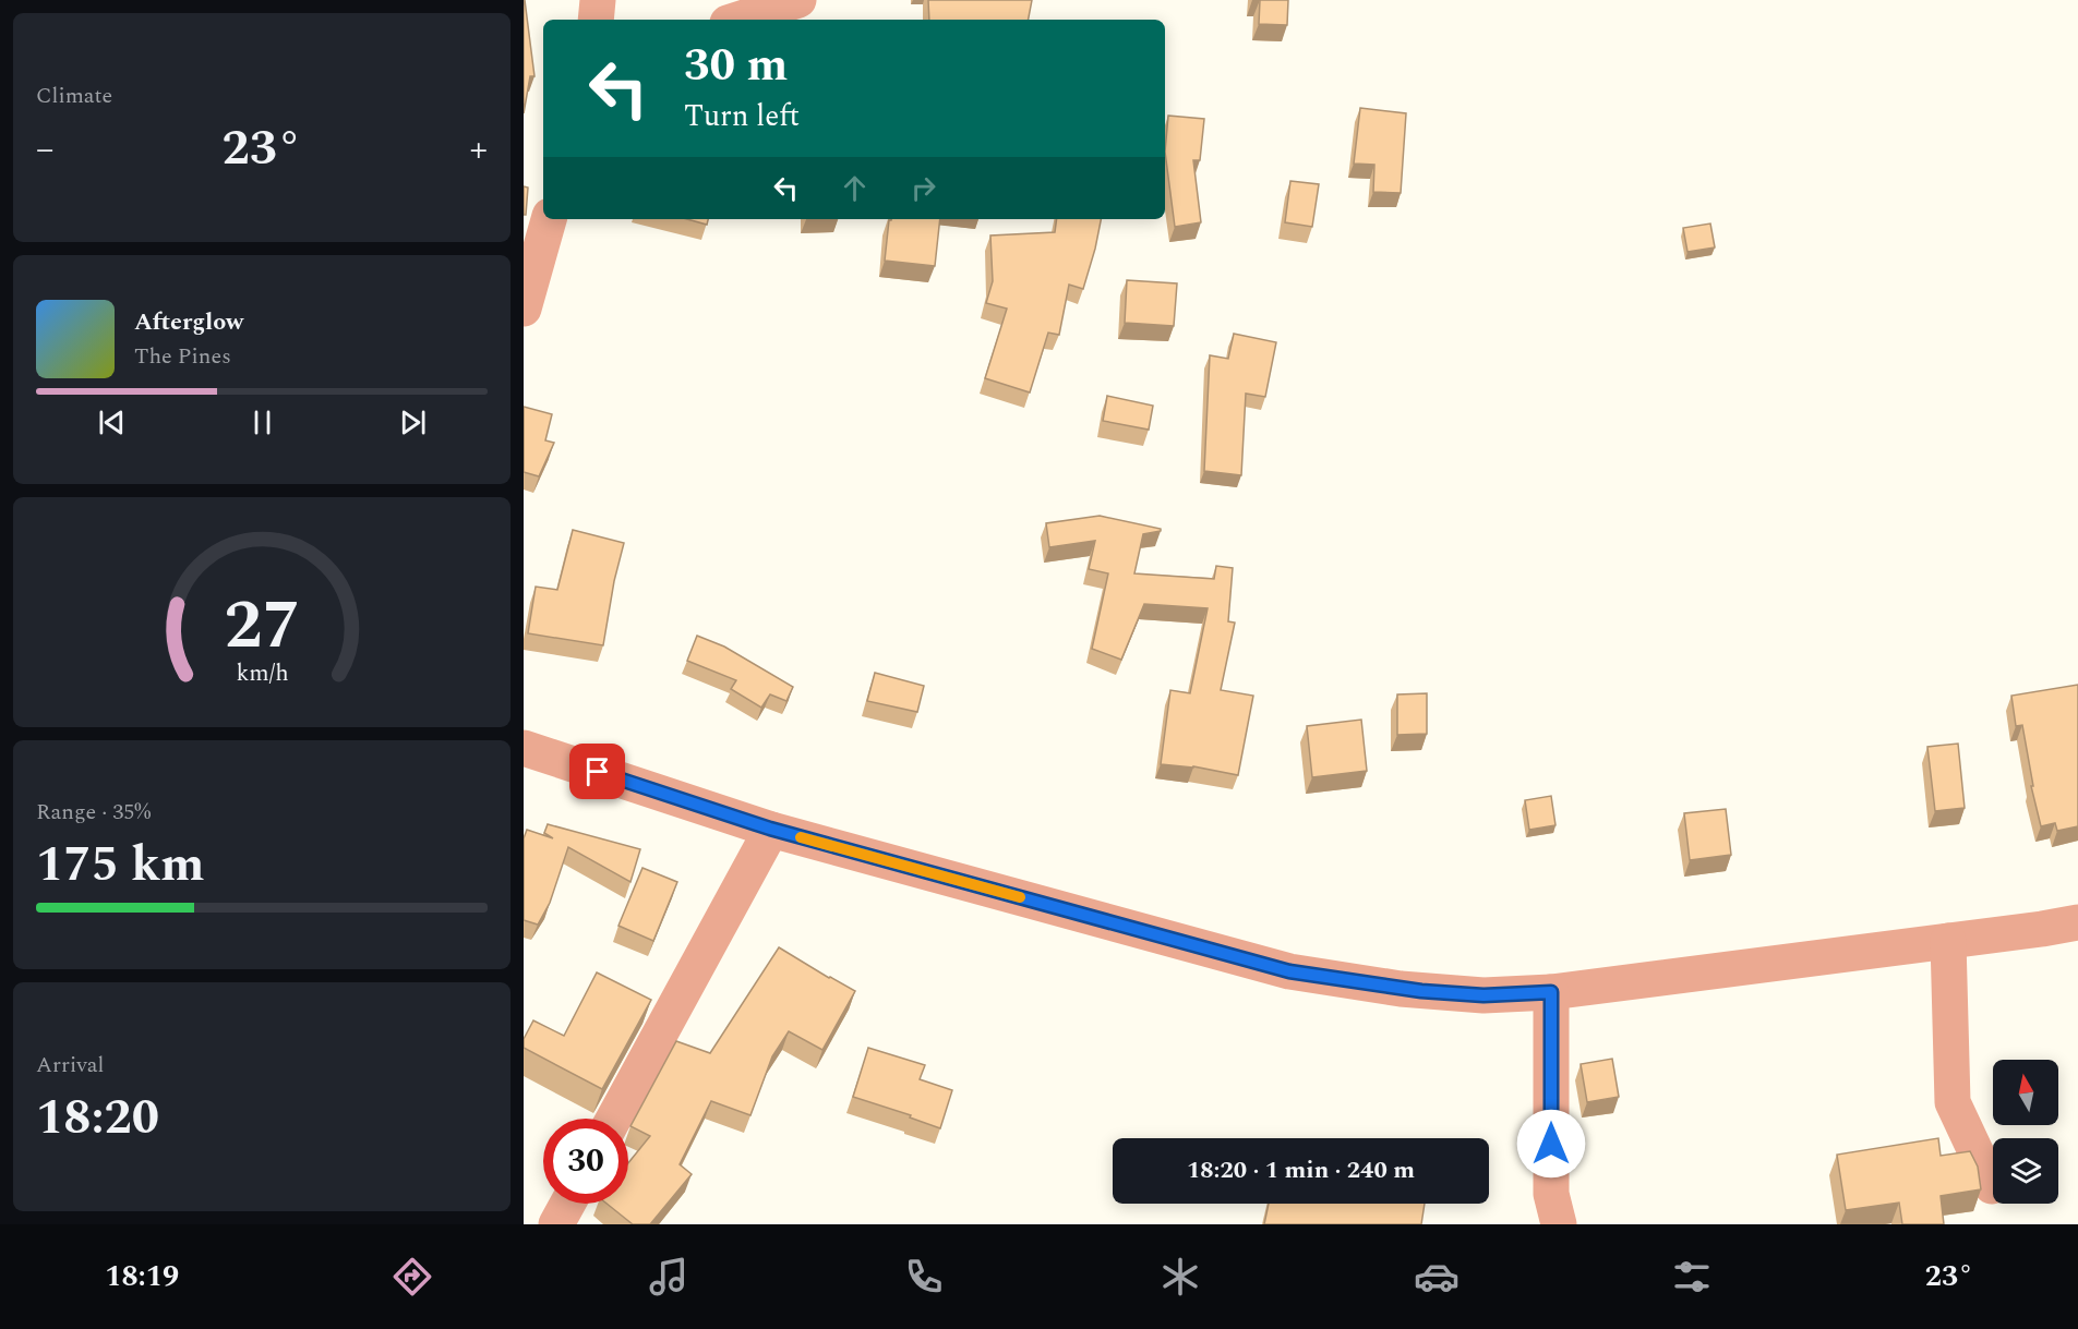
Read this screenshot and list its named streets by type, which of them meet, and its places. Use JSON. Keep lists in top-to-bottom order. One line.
{"north":"top","page":{"tile":["Climate",["Range · 35%","175 km"],["Arrival","18:20"]],"turn":["30 m","Turn left"],"heat":["−","23°","+"],"song":["Afterglow","The Pines"],"limit":"30","trip":"18:20 · 1 min · 240 m","tabs":["18:19","23°"],"gauge":["27","km/h"]}}
